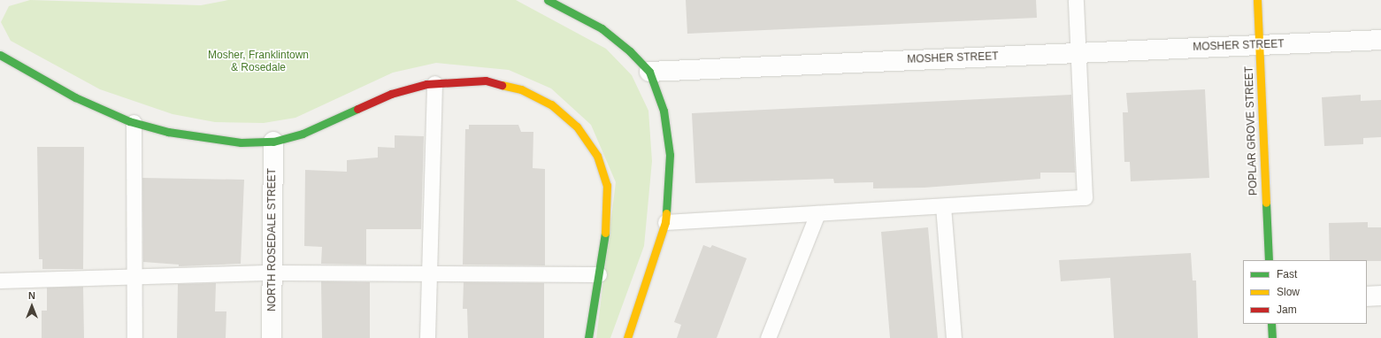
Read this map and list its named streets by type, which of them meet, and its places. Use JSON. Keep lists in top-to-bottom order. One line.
{"streets":{"street":["MOSHER STREET","POPLAR GROVE STREET","NORTH ROSEDALE STREET"]},"crossings":[["MOSHER STREET","POPLAR GROVE STREET"]],"parks":["Mosher, Franklintown & Rosedale"],"legend":["Fast","Slow","Jam"],"north":"top"}
